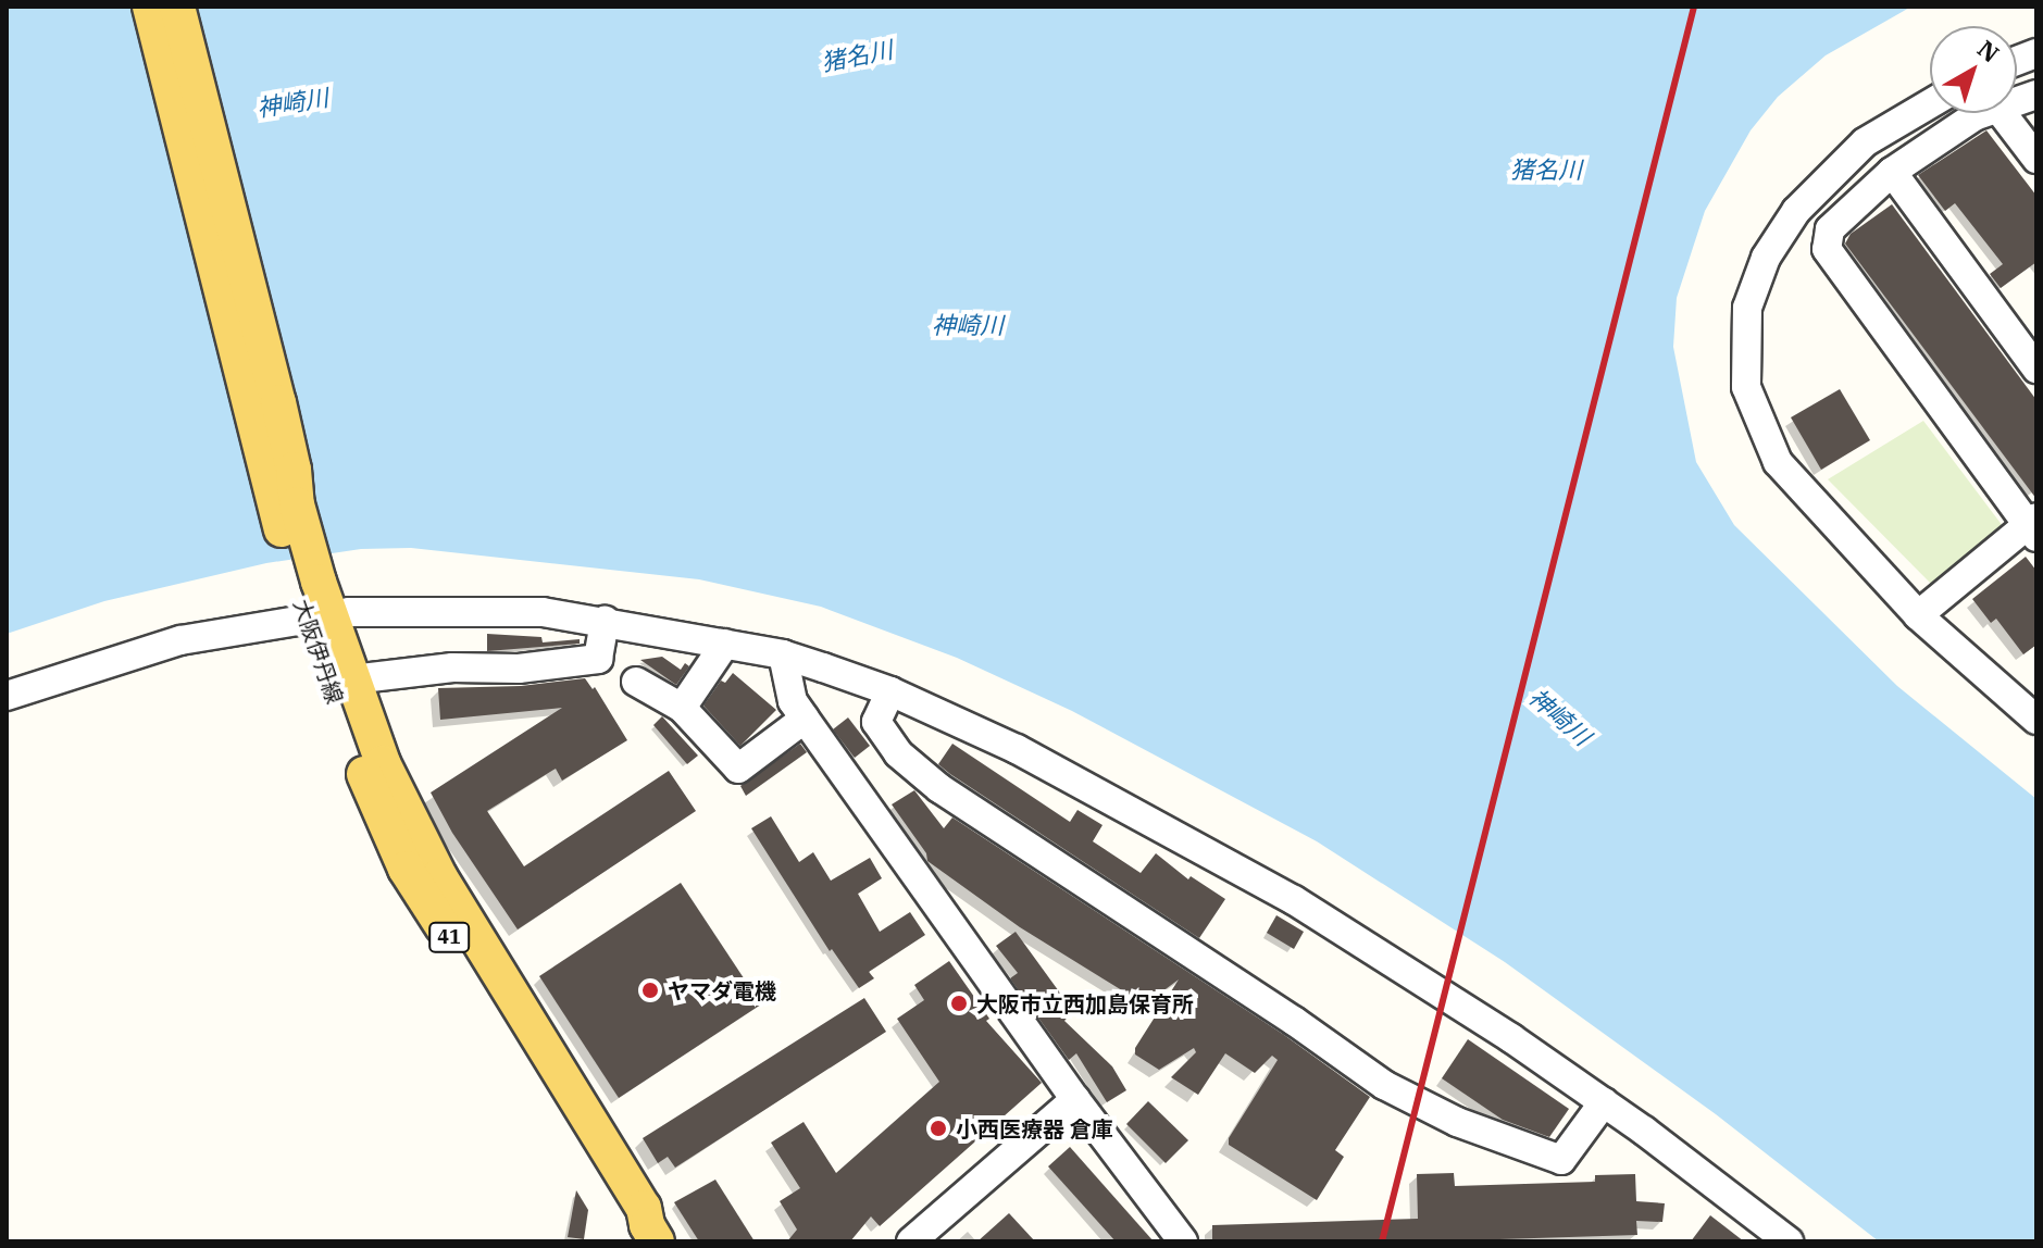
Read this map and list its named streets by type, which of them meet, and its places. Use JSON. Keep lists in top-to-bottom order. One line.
{"streets":{"main road":["大阪伊丹線","41"]},"water":["猪名川","神崎川"],"places":["ヤマダ電機","大阪市立西加島保育所","小西医療器 倉庫"],"north":"top right"}
